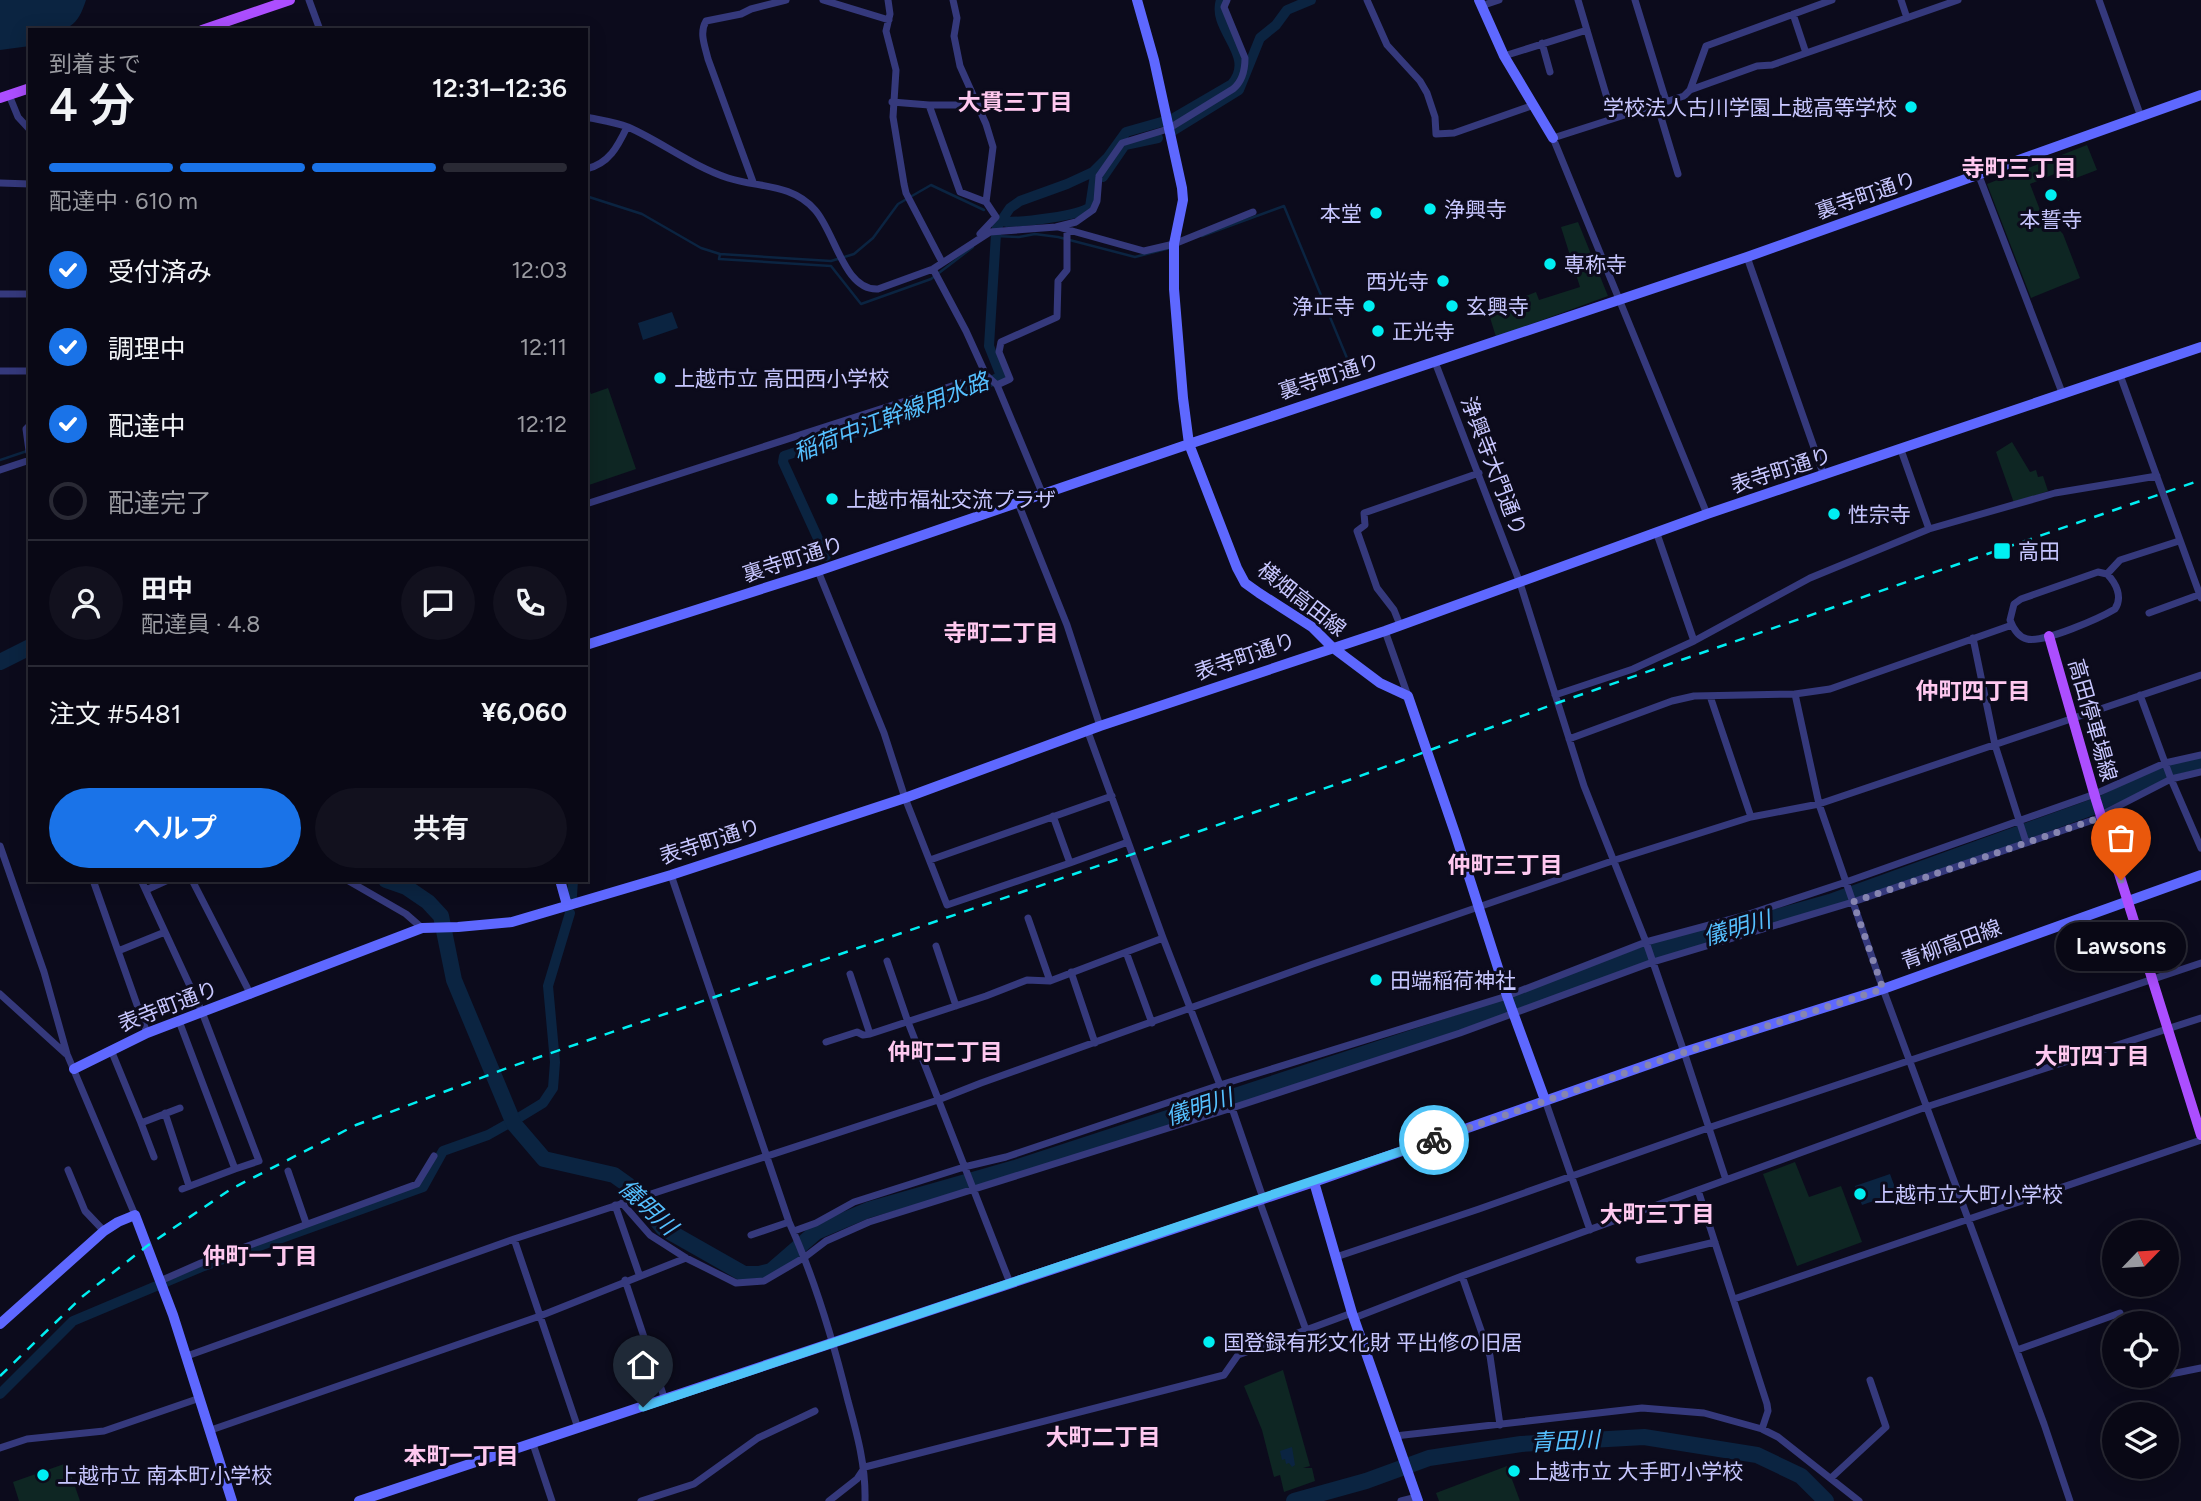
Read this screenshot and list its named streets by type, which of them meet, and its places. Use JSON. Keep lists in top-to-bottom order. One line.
{"streets":{"main road":["高田停車場線"],"street":["裏寺町通り","浄興寺大門通り","表寺町通り","横畑高田線","青柳高田線"]},"crossings":[["裏寺町通り","浄興寺大門通り"],["裏寺町通り","横畑高田線"],["浄興寺大門通り","表寺町通り"],["浄興寺大門通り","青柳高田線"],["表寺町通り","横畑高田線"],["高田停車場線","青柳高田線"]],"districts":["大貫三丁目","寺町三丁目","寺町二丁目","仲町四丁目","仲町三丁目","仲町二丁目","大町四丁目","大町三丁目","仲町一丁目","大町二丁目","本町一丁目"],"water":["稲荷中江幹線用水路","儀明川","青田川"],"places":{"other":["学校法人古川学園上越高等学校","本誓寺","浄興寺","本堂","専称寺","西光寺","浄正寺","玄興寺","正光寺","上越市立 高田西小学校","上越市福祉交流プラザ","性宗寺","Lawsons","田端稲荷神社","上越市立大町小学校","国登録有形文化財 平出修の旧居","上越市立 大手町小学校","上越市立 南本町小学校"],"transit":["高田"]},"north":"top right","page":{"heading":["4 分","到着まで","12:31–12:36"],"panel":["田中","配達員 · 4.8","注文 #5481","¥6,060"],"bar":"配達中 · 610 m","list":[["受付済み","12:03"],["調理中","12:11"],["配達中","12:12"],"配達完了"],"buttons":["ヘルプ","共有"],"bubble":"Lawsons"}}
